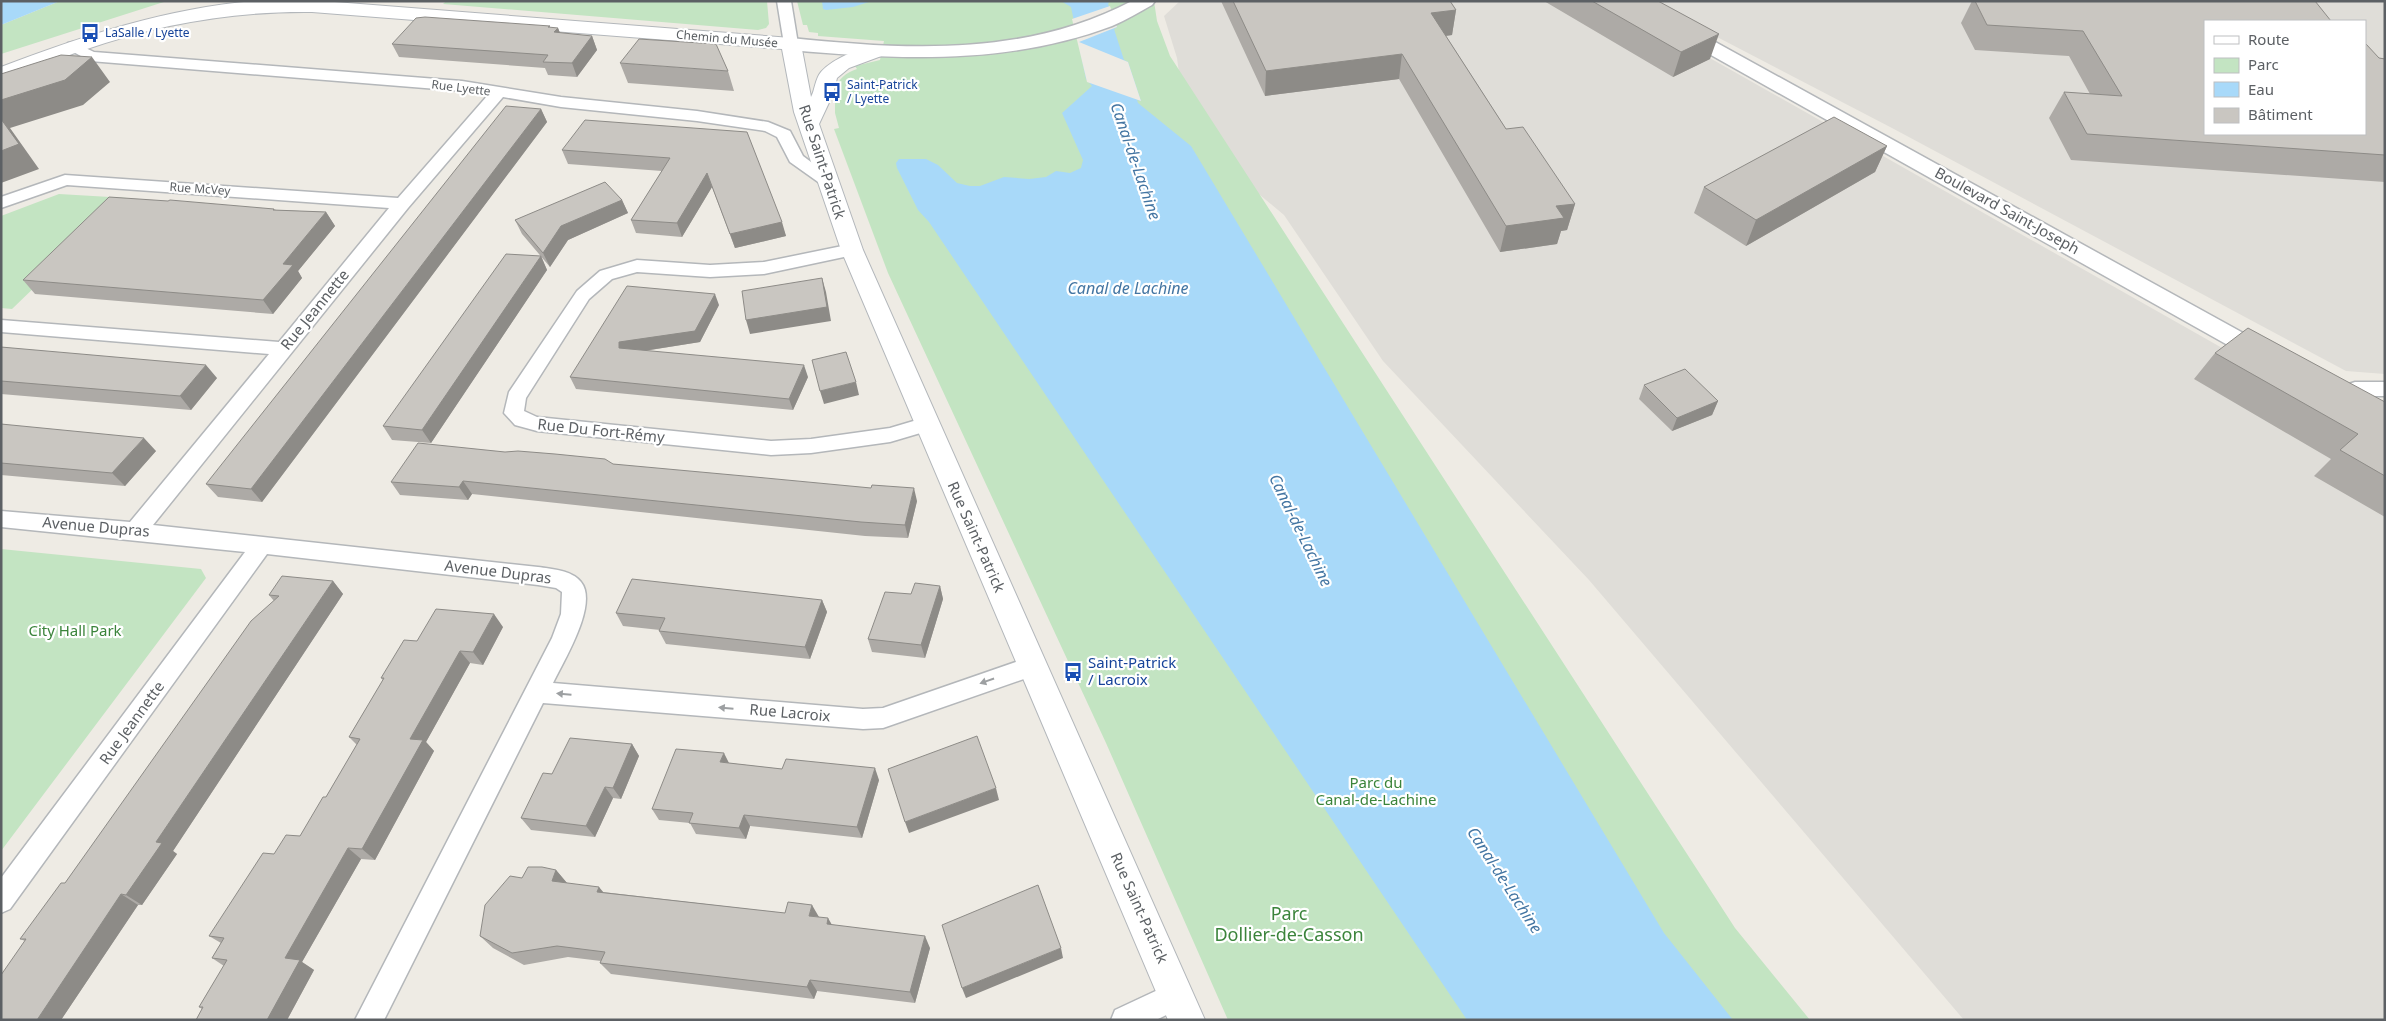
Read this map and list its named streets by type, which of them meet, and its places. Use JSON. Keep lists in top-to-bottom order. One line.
{"streets":{"main road":["Chemin du Musée","Rue Saint-Patrick"],"street":["Rue Lyette","Rue McVey","Boulevard Saint-Joseph","Rue Jeannette","Rue Du Fort-Rémy","Avenue Dupras","Rue Lacroix"]},"crossings":[["Chemin du Musée","Rue Lyette"],["Chemin du Musée","Rue Saint-Patrick"],["Rue Lyette","Rue Saint-Patrick"],["Rue Lyette","Rue Jeannette"],["Rue Saint-Patrick","Rue Du Fort-Rémy"],["Rue Saint-Patrick","Rue Lacroix"],["Rue McVey","Rue Jeannette"],["Rue Jeannette","Avenue Dupras"],["Avenue Dupras","Rue Lacroix"]],"one_way":["Rue Lacroix"],"water":["Canal-de-Lachine","Canal de Lachine"],"parks":["City Hall Park","Parc du Canal-de-Lachine","Parc Dollier-de-Casson"],"places":{"bus stop":["LaSalle / Lyette","Saint-Patrick / Lyette","Saint-Patrick / Lacroix"]},"legend":["Route","Parc","Eau","Bâtiment"]}
